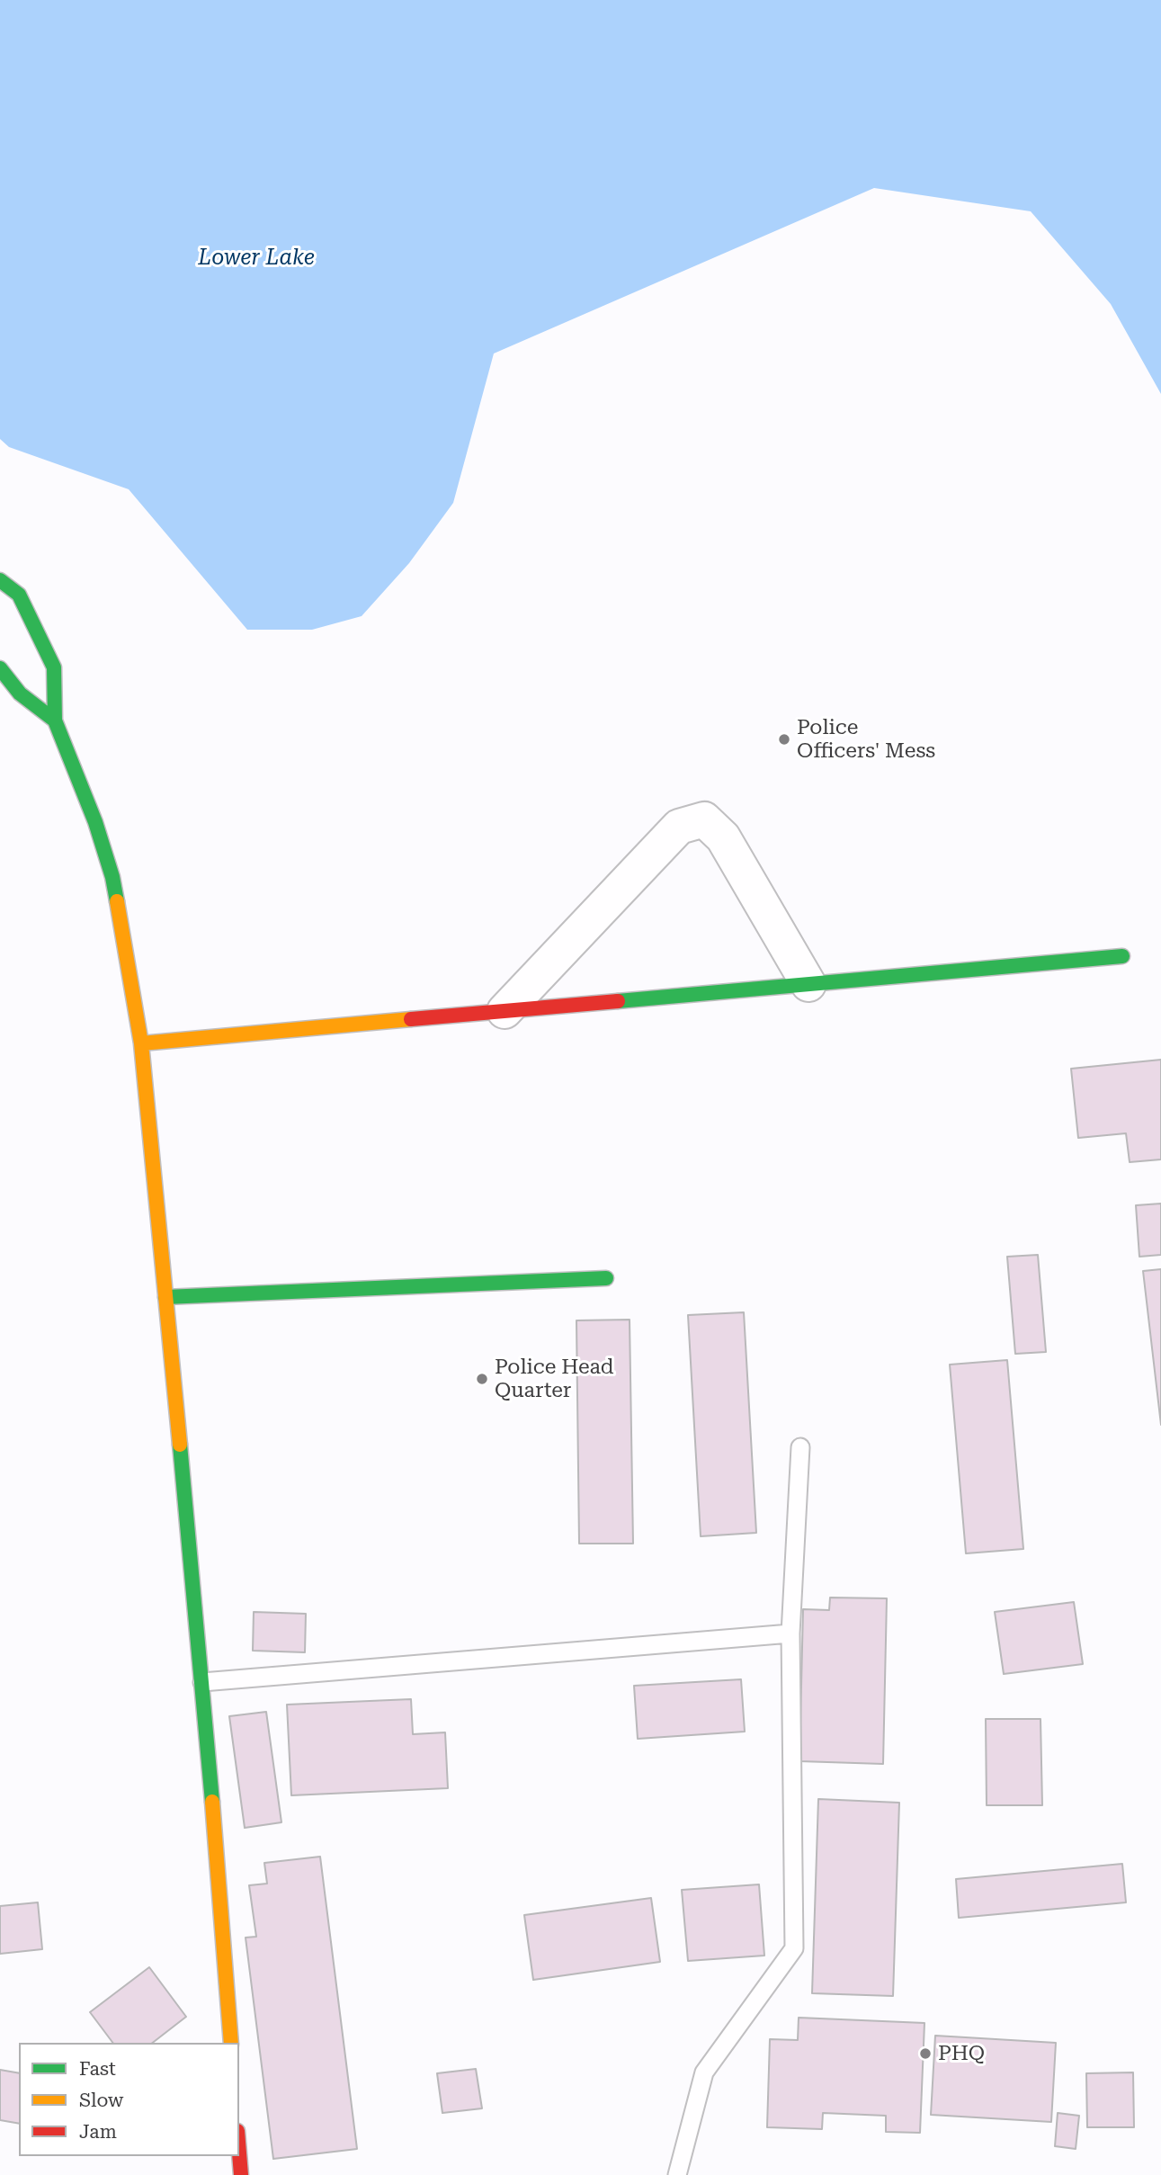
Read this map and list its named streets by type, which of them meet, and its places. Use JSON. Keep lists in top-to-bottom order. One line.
{"water":["Lower Lake"],"places":["Police Officers' Mess","Police Head Quarter","PHQ"],"legend":["Fast","Slow","Jam"]}
